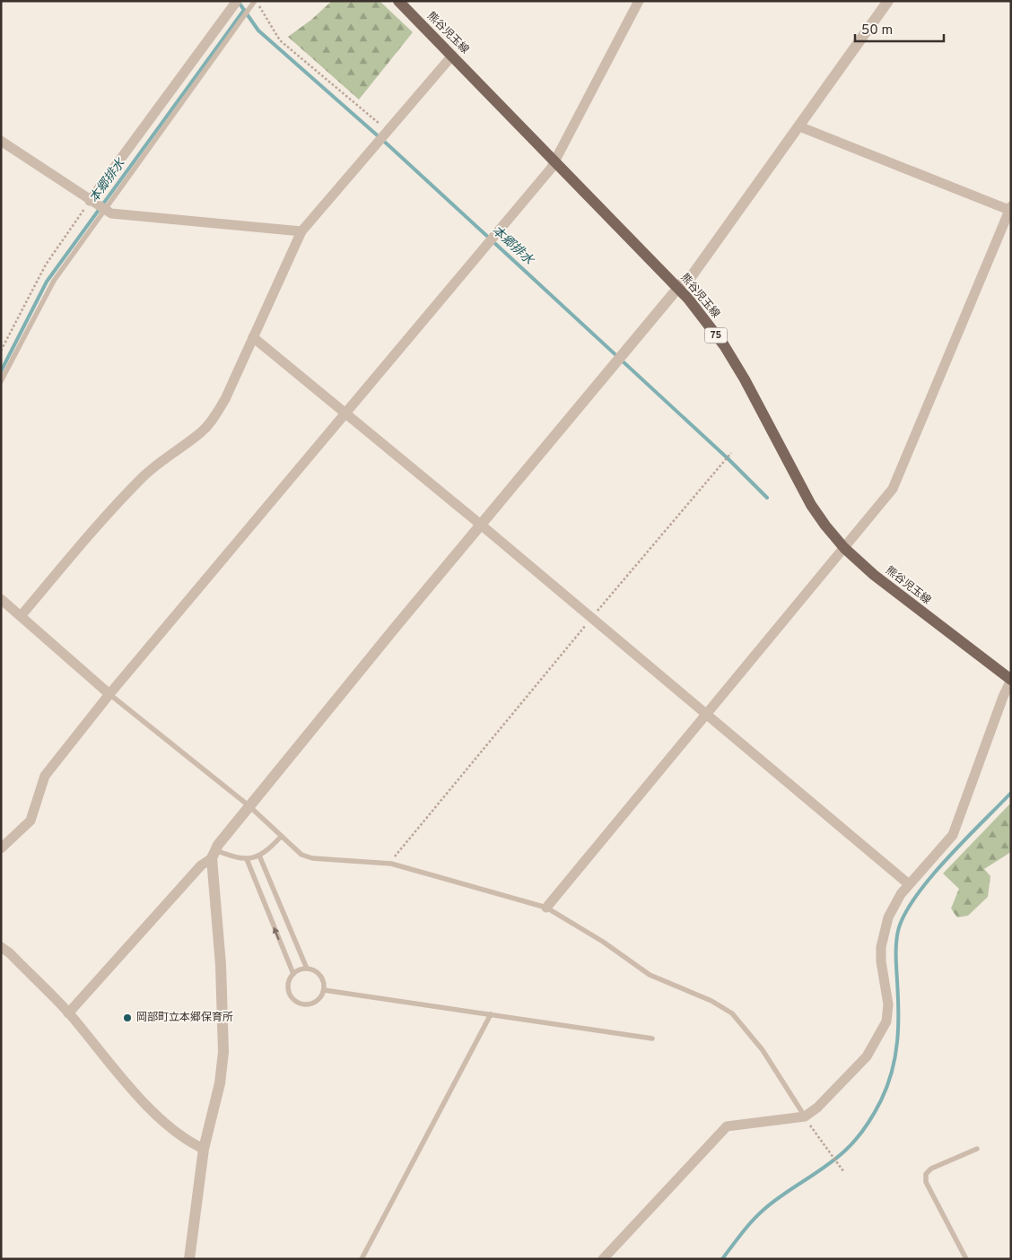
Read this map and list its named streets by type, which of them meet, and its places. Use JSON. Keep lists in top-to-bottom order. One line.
{"streets":{"main road":["熊谷児玉線","75"]},"water":["本郷排水"],"places":["岡部町立本郷保育所"],"scale_bar":"50 m"}
